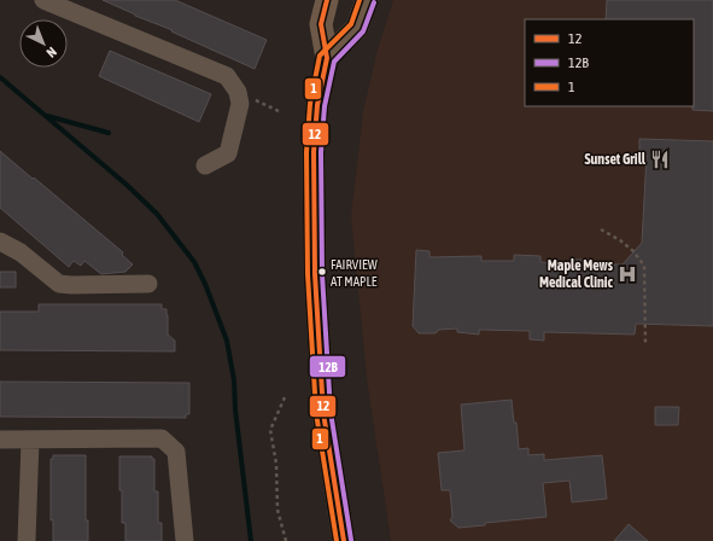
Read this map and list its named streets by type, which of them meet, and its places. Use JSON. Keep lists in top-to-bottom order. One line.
{"places":{"restaurant":["Sunset Grill"],"other":["FAIRVIEW AT MAPLE"],"hospital":["Maple Mews Medical Clinic"]},"lines":["transit line 12","transit line 1","transit line 12B"],"legend":["12","12B","1"],"north":"bottom right"}
